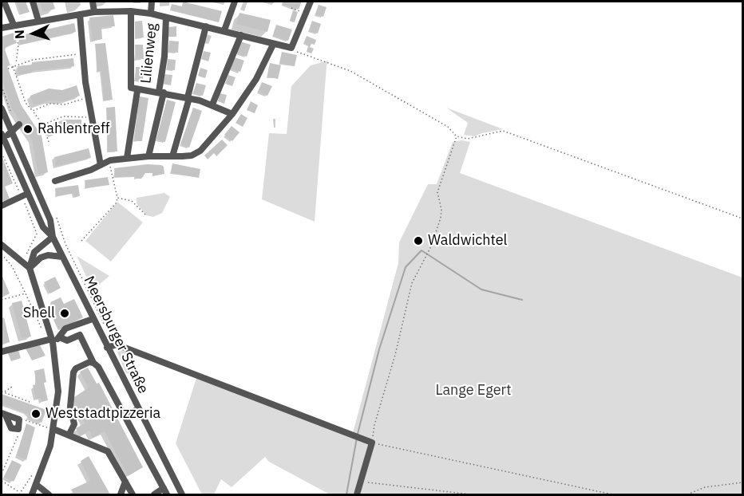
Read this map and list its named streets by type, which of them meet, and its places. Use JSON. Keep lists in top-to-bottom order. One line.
{"streets":{"street":["Lilienweg","Meersburger Straße"]},"parks":["Lange Egert"],"places":["Rahlentreff","Waldwichtel","Shell","Weststadtpizzeria"],"north":"left"}
